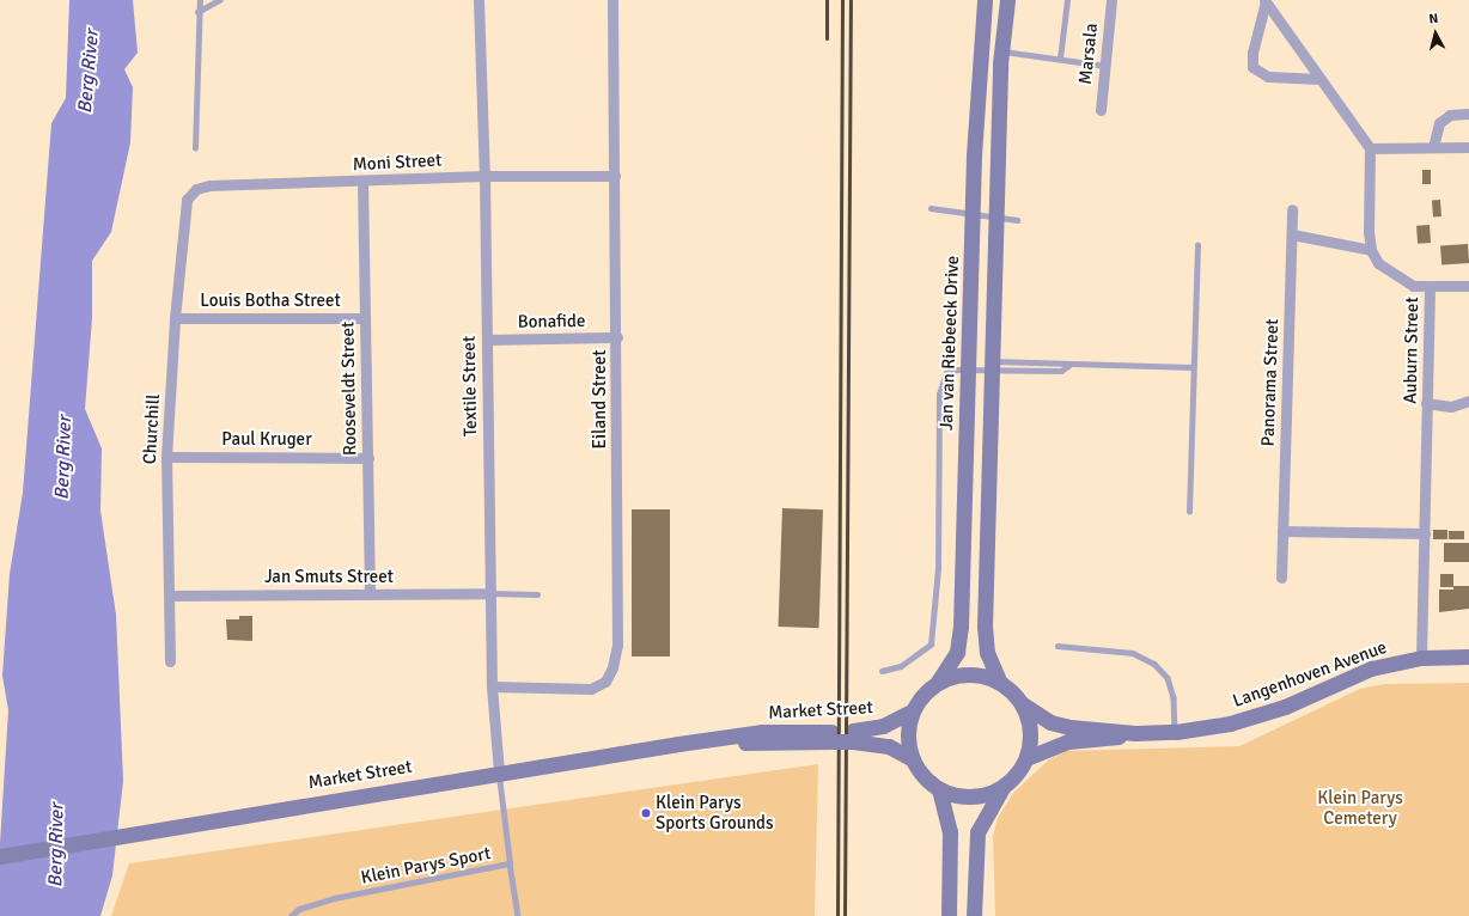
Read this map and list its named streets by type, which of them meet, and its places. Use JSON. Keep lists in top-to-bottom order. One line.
{"streets":{"main road":["Jan van Riebeeck Drive","Langenhoven Avenue","Market Street"],"street":["Marsala","Moni Street","Louis Botha Street","Bonafide","Auburn Street","Panorama Street","Textile Street","Rooseveldt Street","Eiland Street","Churchill","Paul Kruger","Jan Smuts Street"],"lane":["Klein Parys Sport"]},"crossings":[["Moni Street","Textile Street"],["Moni Street","Rooseveldt Street"],["Moni Street","Eiland Street"],["Moni Street","Churchill"],["Louis Botha Street","Rooseveldt Street"],["Louis Botha Street","Churchill"],["Bonafide","Textile Street"],["Bonafide","Eiland Street"],["Jan van Riebeeck Drive","Langenhoven Avenue"],["Jan van Riebeeck Drive","Market Street"],["Auburn Street","Langenhoven Avenue"],["Textile Street","Eiland Street"],["Textile Street","Jan Smuts Street"],["Textile Street","Market Street"],["Textile Street","Klein Parys Sport"],["Rooseveldt Street","Paul Kruger"],["Rooseveldt Street","Jan Smuts Street"],["Churchill","Paul Kruger"],["Churchill","Jan Smuts Street"],["Langenhoven Avenue","Market Street"],["Market Street","Klein Parys Sport"]],"water":["Berg River"],"parks":["Klein Parys Cemetery"],"places":["Klein Parys Sports Grounds"],"north":"top"}
